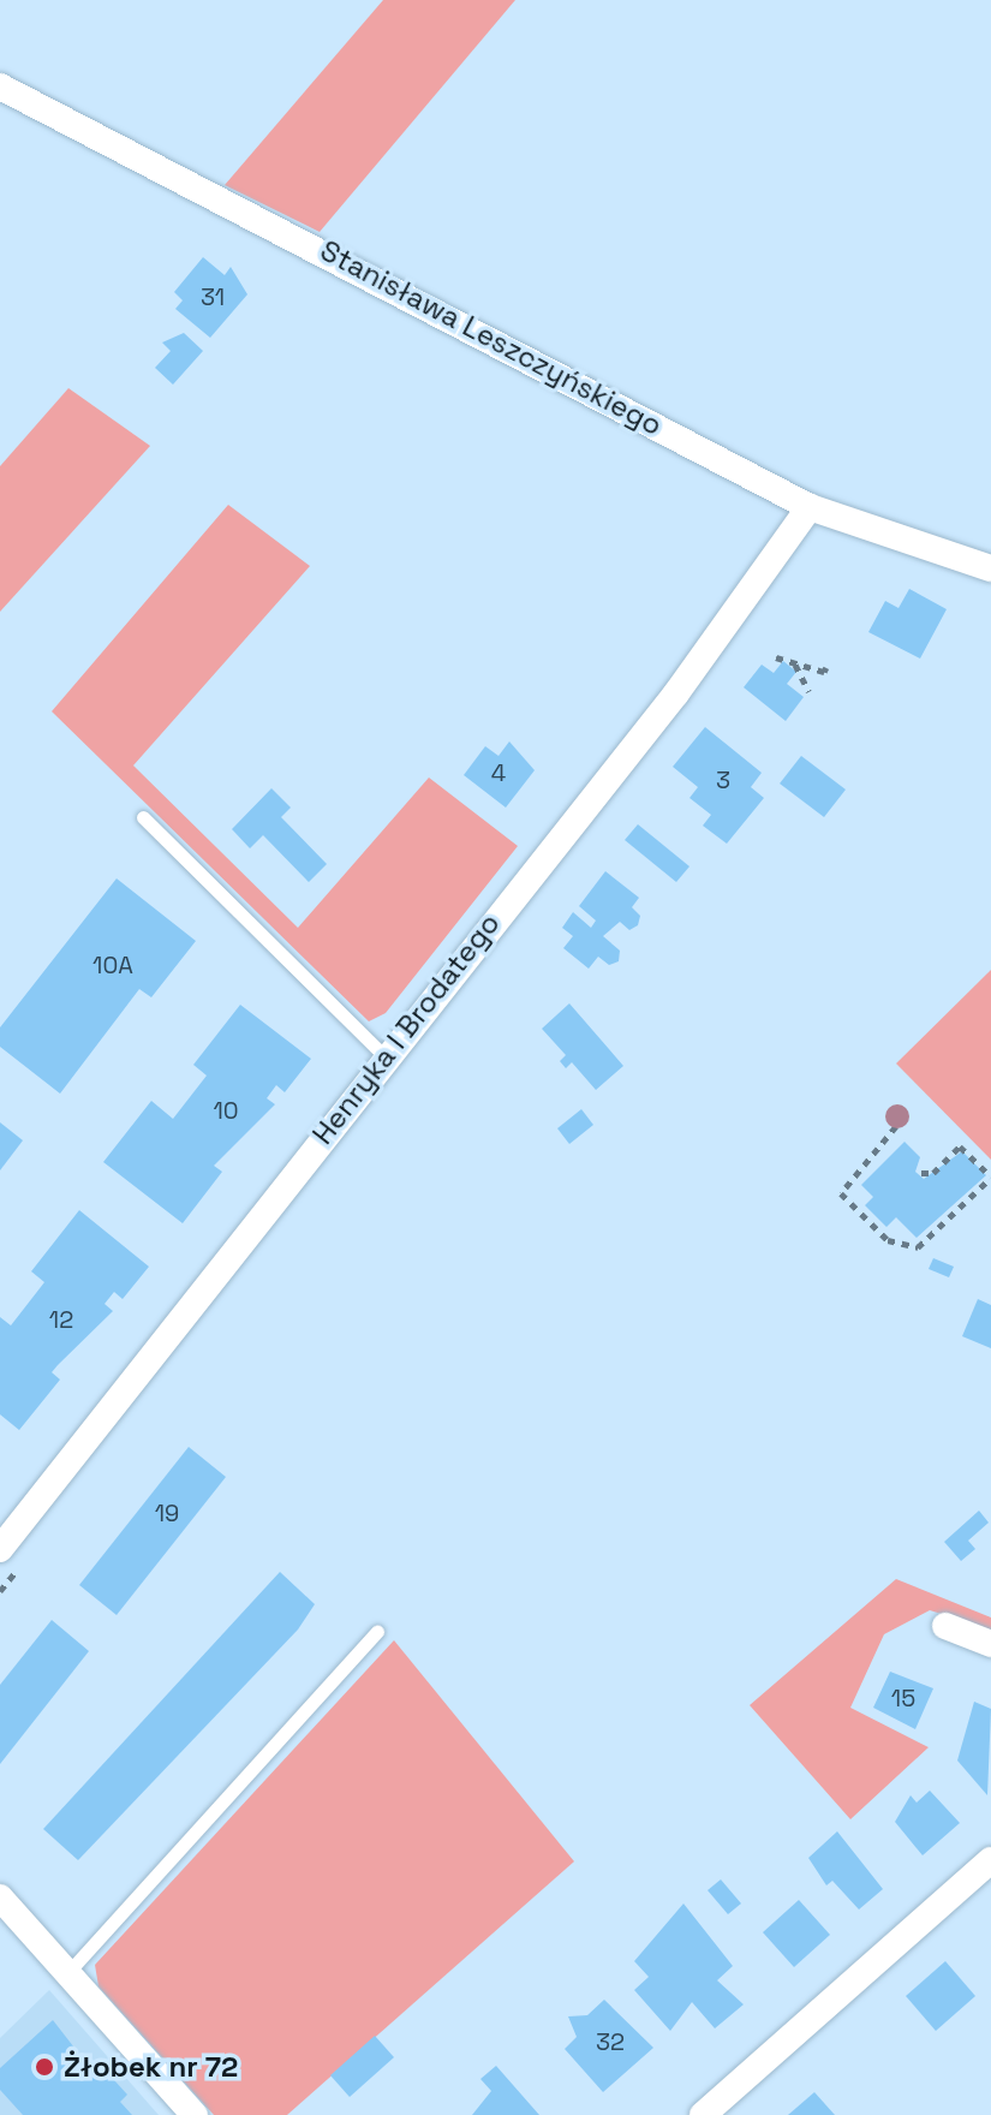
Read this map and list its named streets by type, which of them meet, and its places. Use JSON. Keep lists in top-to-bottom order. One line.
{"streets":{"street":["Stanisława Leszczyńskiego","Henryka I Brodatego"]},"crossings":[["Stanisława Leszczyńskiego","Henryka I Brodatego"]],"places":["Żłobek nr 72"],"house_numbers":["31","4","3","10A","10","12","19","15","32"]}
